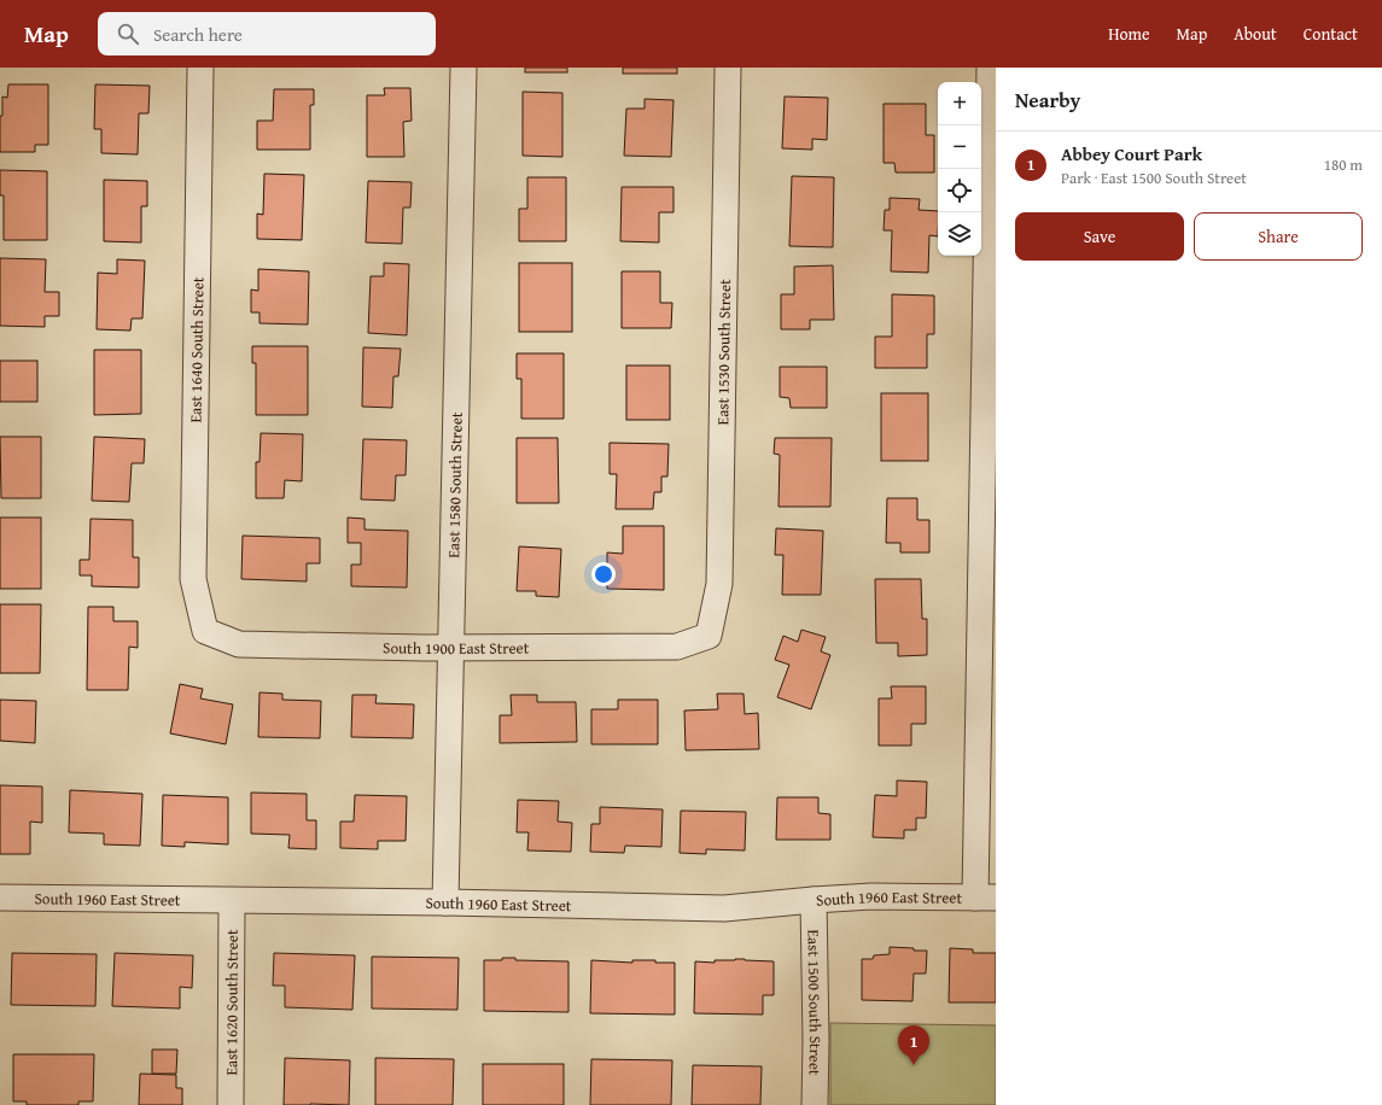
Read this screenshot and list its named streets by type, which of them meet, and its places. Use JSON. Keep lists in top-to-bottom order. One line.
{"streets":{"street":["East 1640 South Street","East 1530 South Street","East 1580 South Street","South 1900 East Street","South 1960 East Street","East 1620 South Street","East 1500 South Street"]},"crossings":[["East 1640 South Street","South 1900 East Street"],["East 1530 South Street","South 1900 East Street"],["East 1580 South Street","South 1900 East Street"],["East 1580 South Street","South 1960 East Street"],["South 1960 East Street","East 1620 South Street"],["South 1960 East Street","East 1500 South Street"]],"page":{"header":"Map","search":"Search here","nav":["Home","Map","About","Contact"],"heading":"Nearby","map_buttons":["+","−"],"list":[{"mark":"1","name":"Abbey Court Park","note":"Park · East 1500 South Street","value":"180 m"}],"buttons":["Save","Share"],"pins":"1"}}
